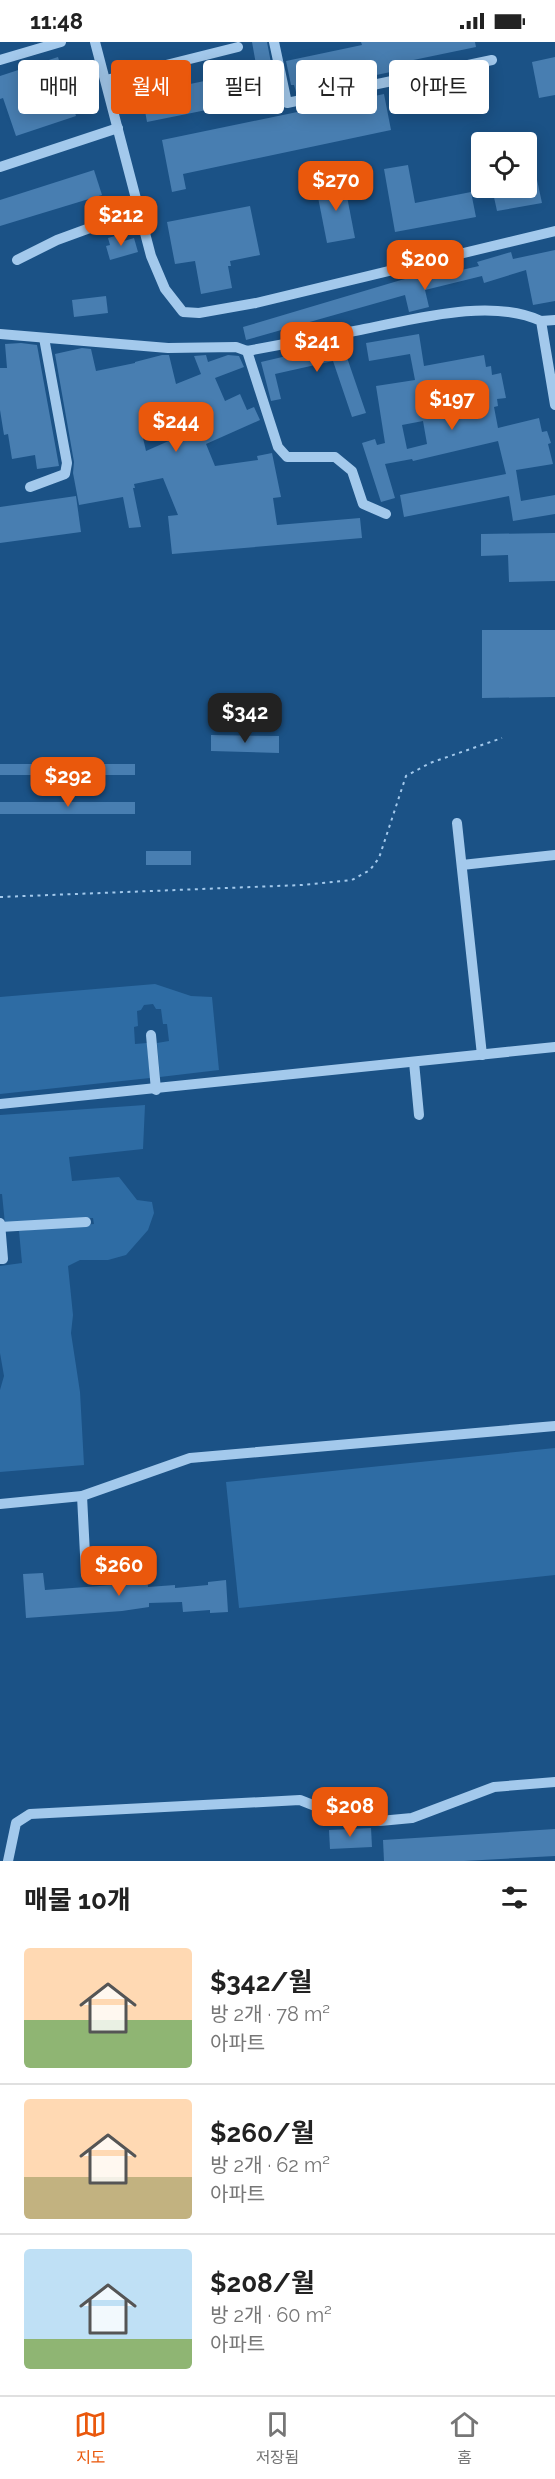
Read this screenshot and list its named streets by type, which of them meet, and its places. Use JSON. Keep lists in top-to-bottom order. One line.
{"page":{"status":"11:48","chip":["매매","월세","필터","신규","아파트"],"price":["$270","$212","$200","$241","$197","$244","$342","$292","$260","$208"],"heading":"매물 10개","list":[{"name":"$342/월","note":"방 2개 · 78 m² · 아파트"},{"name":"$260/월","note":"방 2개 · 62 m² · 아파트"},{"name":"$208/월","note":"방 2개 · 60 m² · 아파트"}],"tabs":["지도","저장됨","홈"]}}
